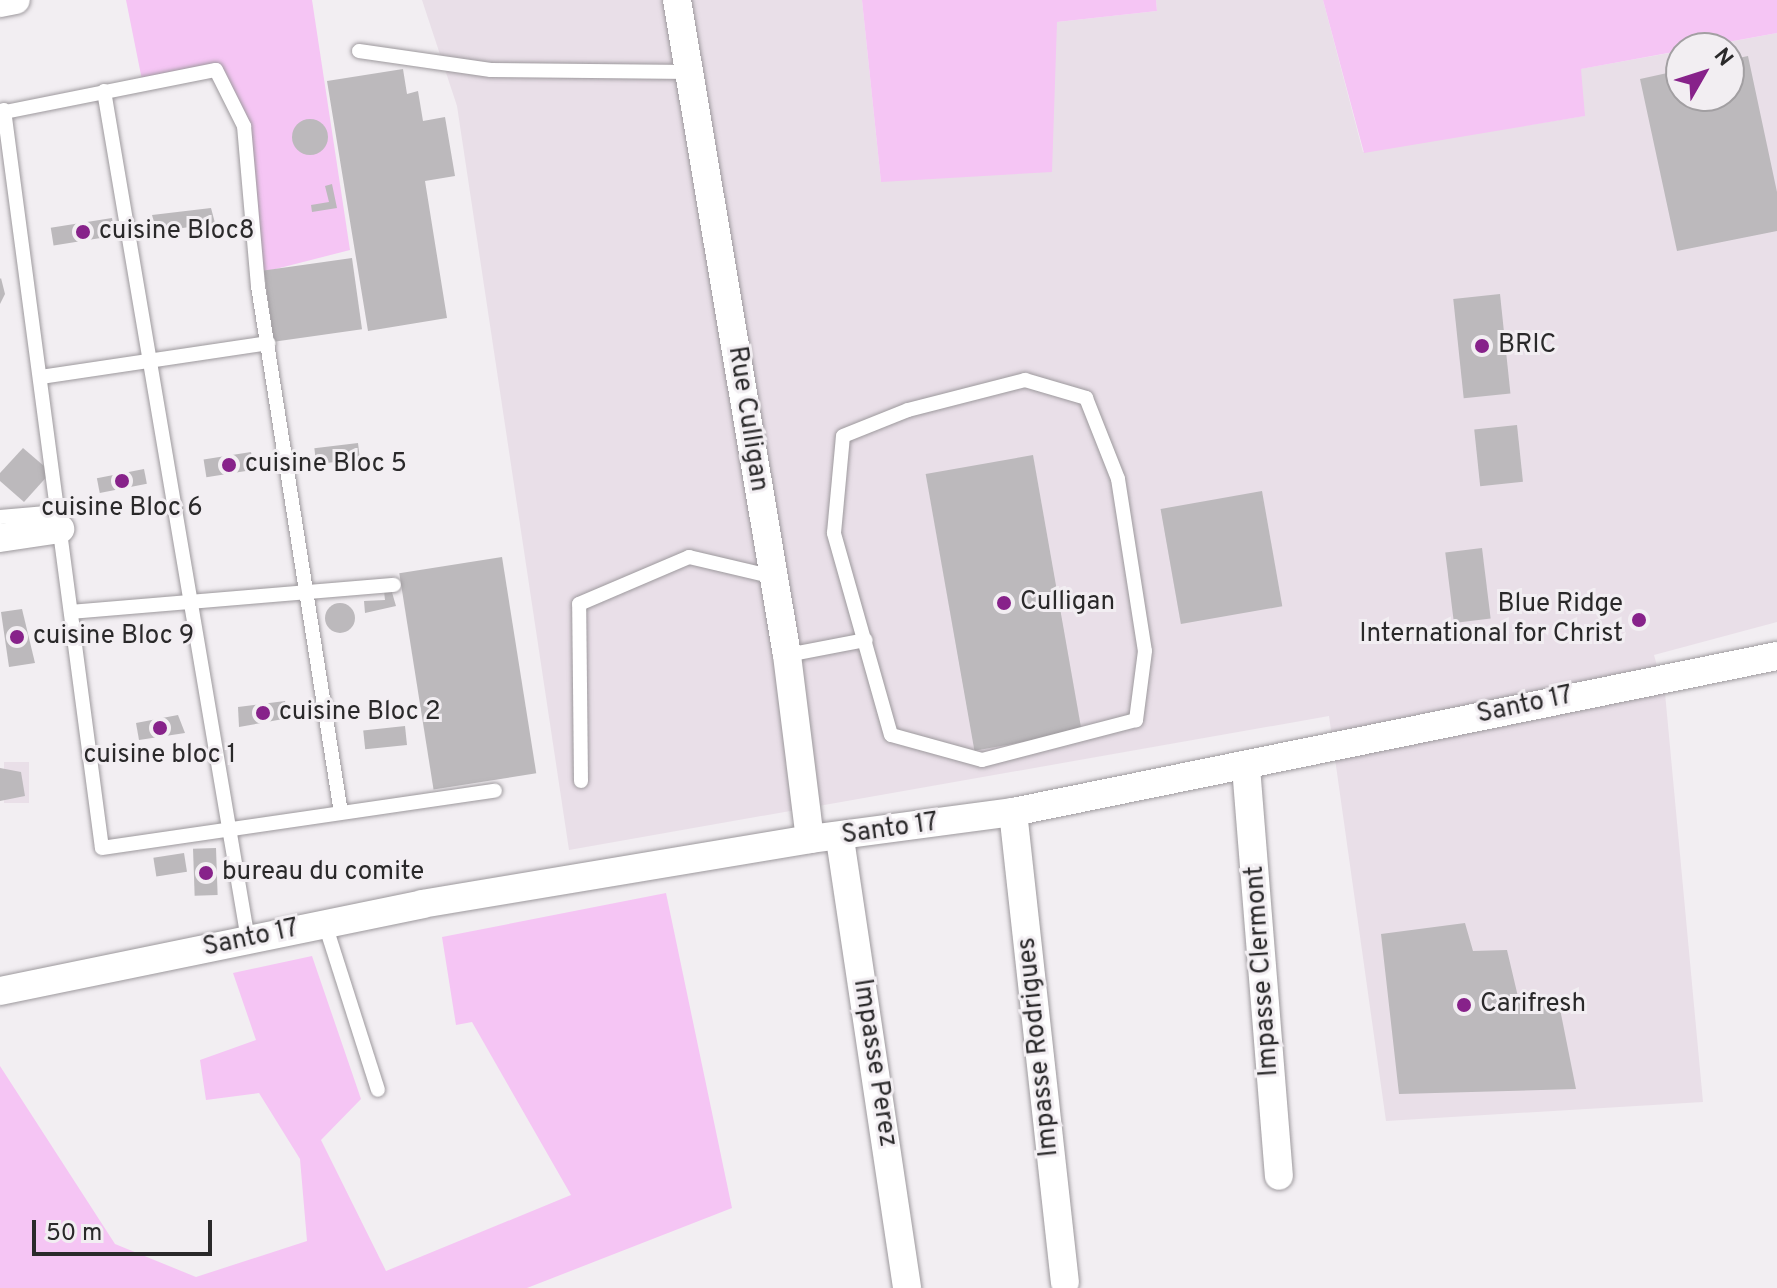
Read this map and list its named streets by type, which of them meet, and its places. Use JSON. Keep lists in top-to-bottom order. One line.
{"streets":{"street":["Rue Culligan","Santo 17","Impasse Clermont","Impasse Rodrigues","Impasse Perez"]},"crossings":[["Rue Culligan","Santo 17"],["Santo 17","Impasse Clermont"],["Santo 17","Impasse Rodrigues"],["Santo 17","Impasse Perez"]],"places":["cuisine Bloc8","BRIC","cuisine Bloc 5","cuisine Bloc 6","Culligan","Blue Ridge International for Christ","cuisine Bloc 9","cuisine Bloc 2","cuisine bloc 1","bureau du comite","Carifresh"],"scale_bar":"50 m","north":"top right"}
